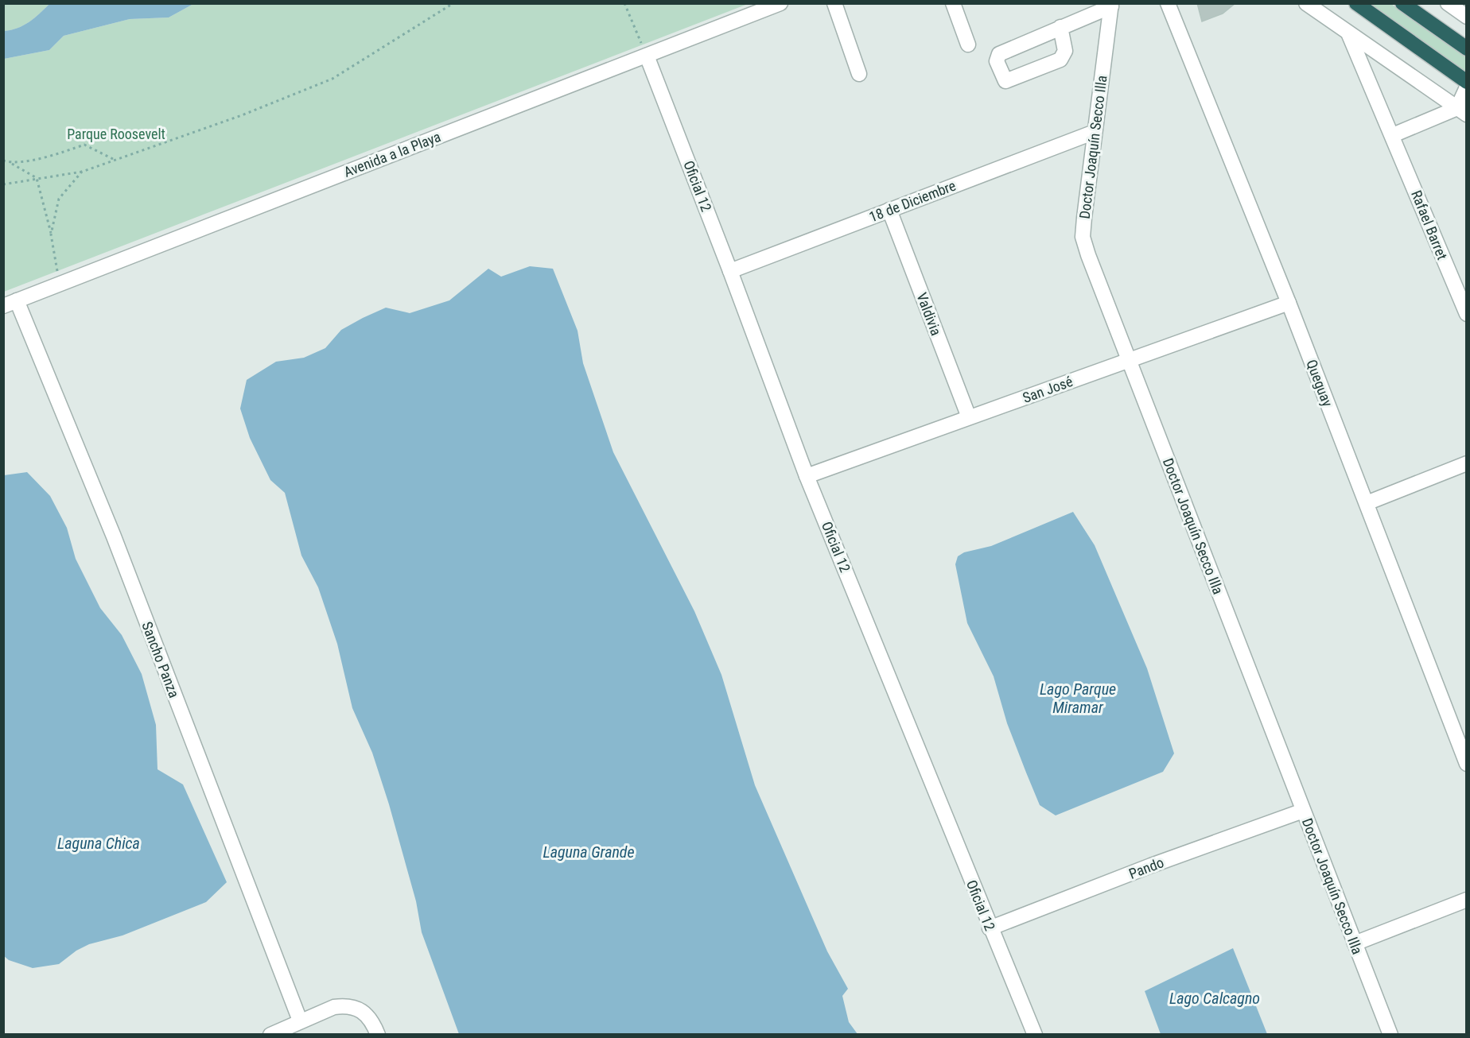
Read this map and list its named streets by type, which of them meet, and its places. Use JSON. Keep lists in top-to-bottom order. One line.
{"streets":{"street":["Doctor Joaquín Secco Illa","Avenida a la Playa","Oficial 12","18 de Diciembre","Rafael Barret","Valdivia","Queguay","San José","Sancho Panza","Pando"]},"crossings":[["Doctor Joaquín Secco Illa","18 de Diciembre"],["Doctor Joaquín Secco Illa","San José"],["Doctor Joaquín Secco Illa","Pando"],["Avenida a la Playa","Oficial 12"],["Avenida a la Playa","Sancho Panza"],["Oficial 12","18 de Diciembre"],["Oficial 12","San José"],["Oficial 12","Pando"],["18 de Diciembre","Valdivia"],["Valdivia","San José"],["Queguay","San José"]],"water":["Lago Parque Miramar","Laguna Chica","Laguna Grande","Lago Calcagno"],"parks":["Parque Roosevelt"]}
